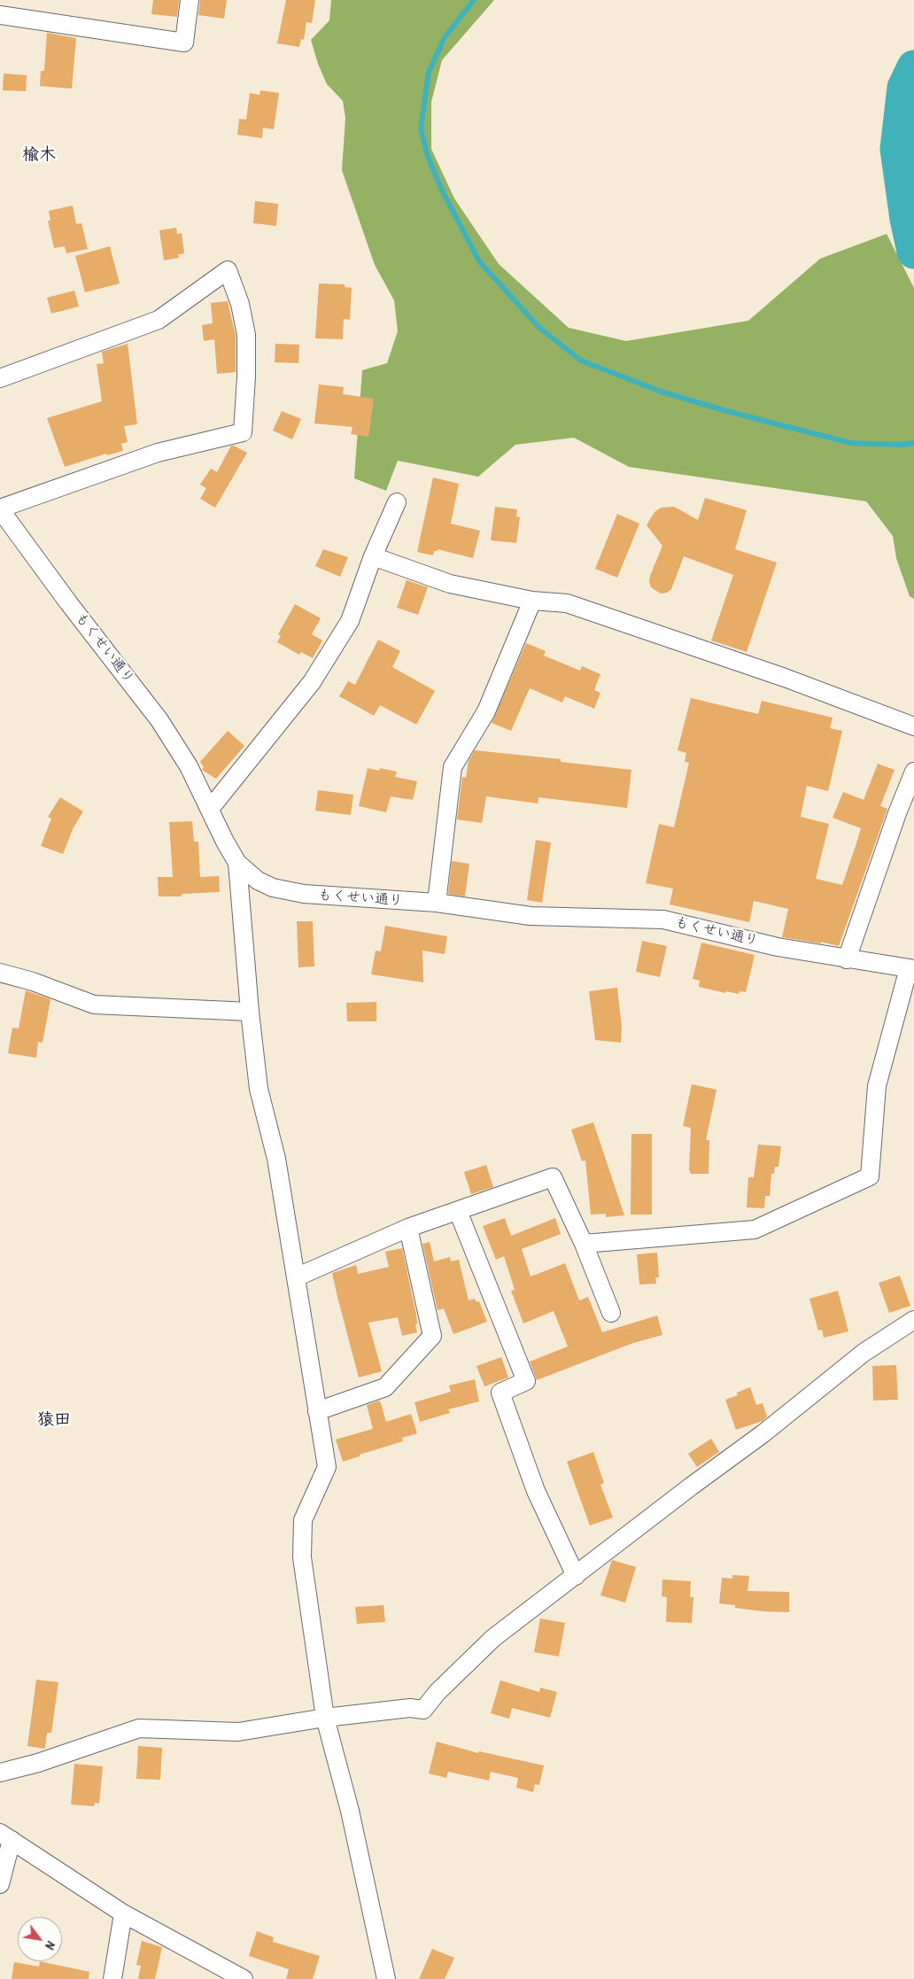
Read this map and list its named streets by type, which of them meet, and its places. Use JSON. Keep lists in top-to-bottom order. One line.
{"streets":{"street":["もくせい通り"]},"districts":["楡木","猿田"],"north":"bottom right"}
